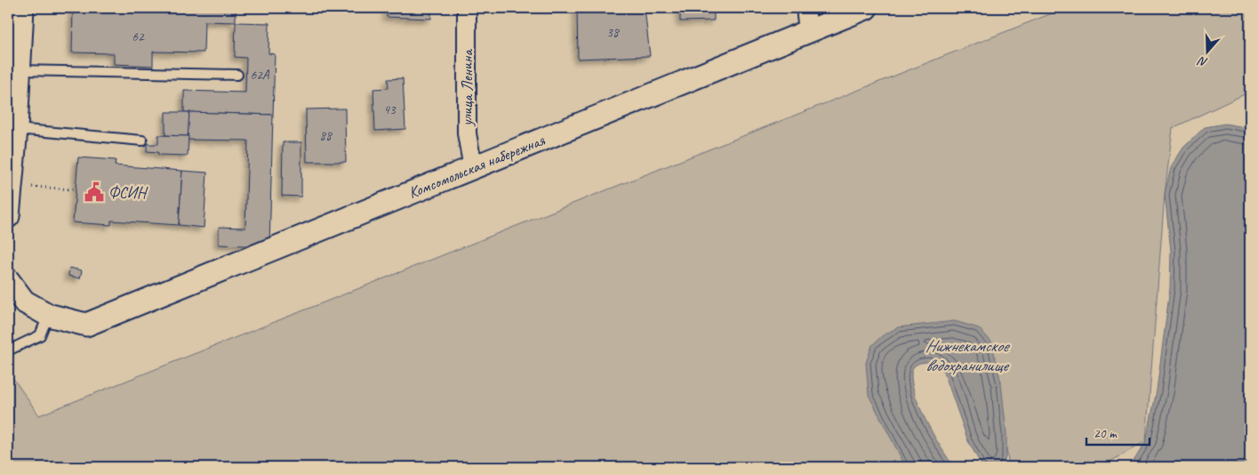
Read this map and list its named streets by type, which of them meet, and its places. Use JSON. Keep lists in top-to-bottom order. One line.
{"streets":{"street":["улица Ленина","Комсомольская набережная"]},"crossings":[["улица Ленина","Комсомольская набережная"]],"water":["Нижнекамское водохранилище"],"places":{"public building":["ФСИН"]},"house_numbers":["38","62","62А","43","88"],"scale_bar":"20 m","north":"bottom"}
